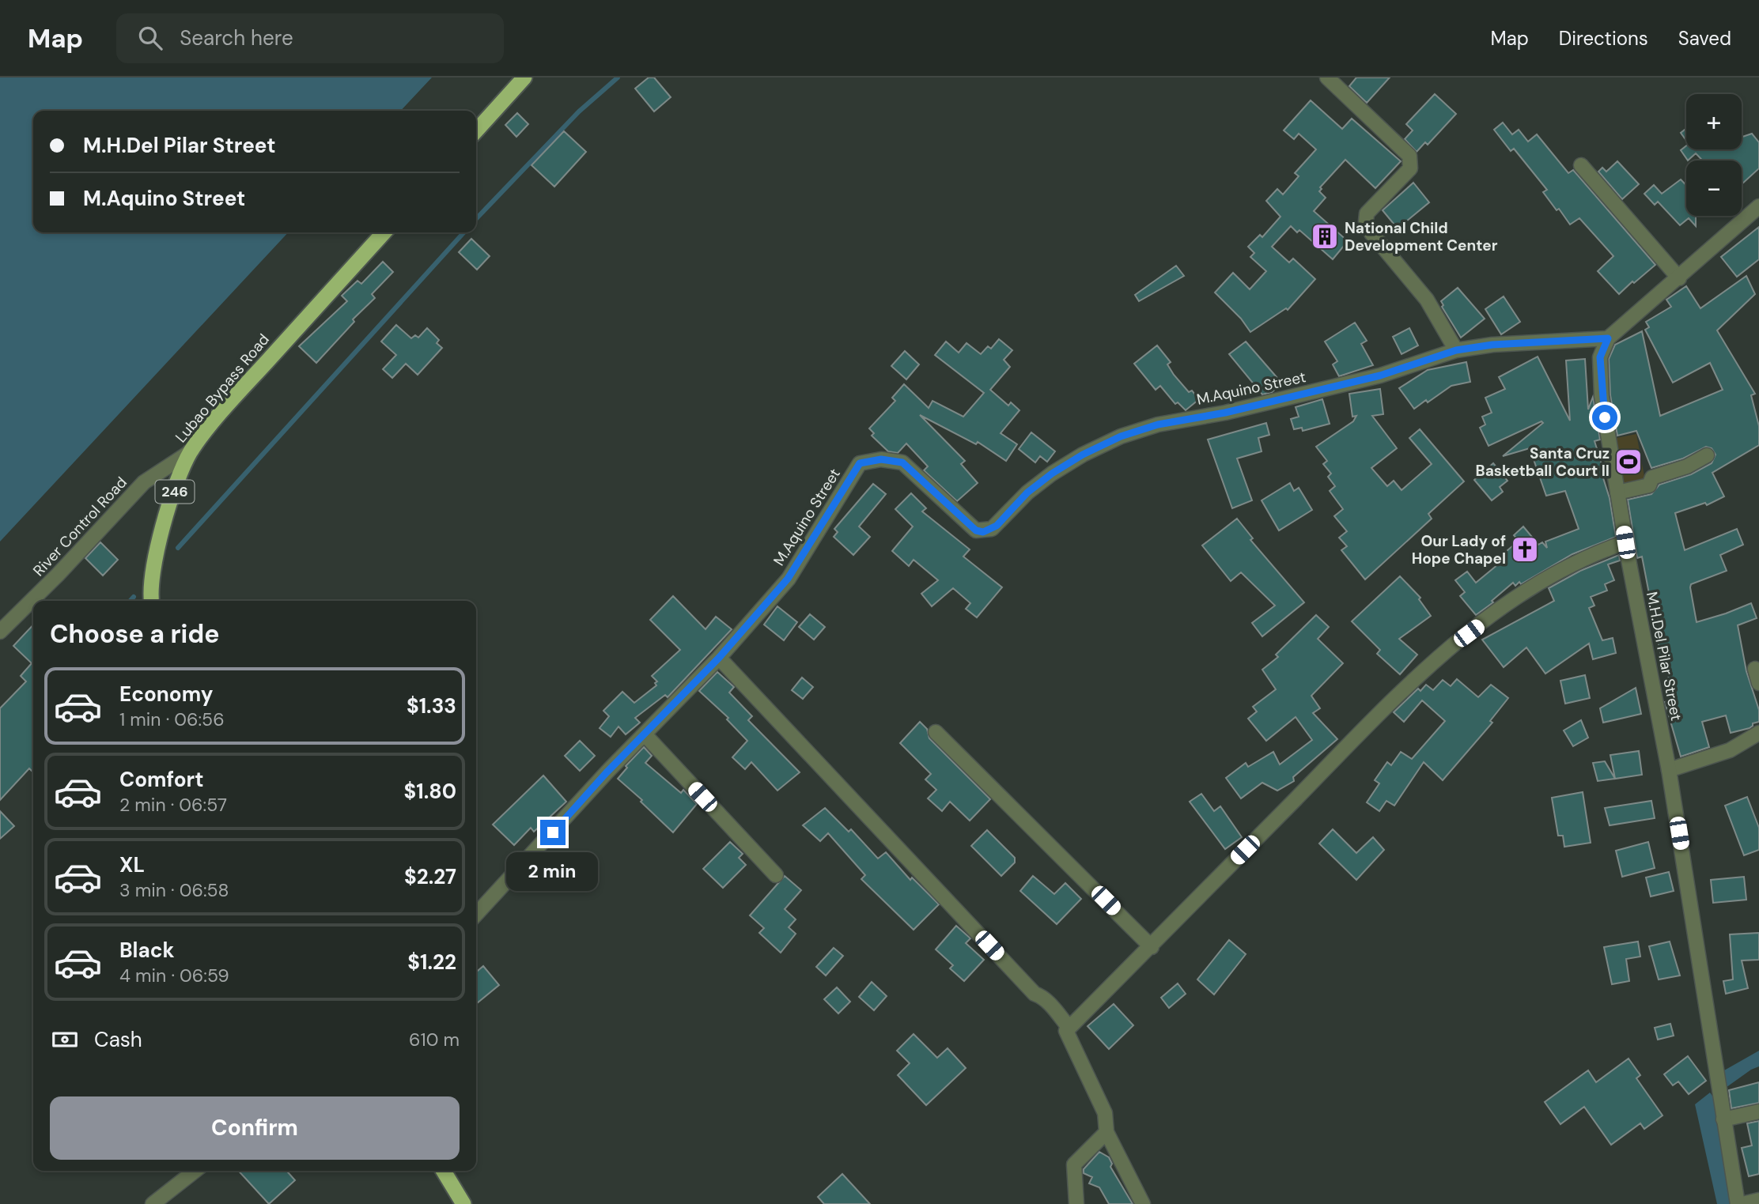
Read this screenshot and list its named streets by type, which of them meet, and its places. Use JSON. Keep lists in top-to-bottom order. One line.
{"streets":{"highway":["Lubao Bypass Road","246"],"street":["M.Aquino Street","River Control Road","M.H.Del Pilar Street"]},"crossings":[["Lubao Bypass Road","River Control Road"],["M.Aquino Street","M.H.Del Pilar Street"]],"places":{"building":["National Child Development Center"],"sports":["Santa Cruz Basketball Court II"],"church":["Our Lady of Hope Chapel"]},"page":{"header":"Map","search":"Search here","nav":["Map","Directions","Saved"],"map_buttons":["+","−"],"banner":["M.H.Del Pilar Street","M.Aquino Street"],"heading":"Choose a ride","list":[{"name":"Economy","note":"1 min · 06:56","value":"$1.33"},{"name":"Comfort","note":"2 min · 06:57","value":"$1.80"},{"name":"XL","note":"3 min · 06:58","value":"$2.27"},{"name":"Black","note":"4 min · 06:59","value":"$1.22"}],"bubble":"2 min","pay":["Cash","610 m"],"buttons":"Confirm"}}
